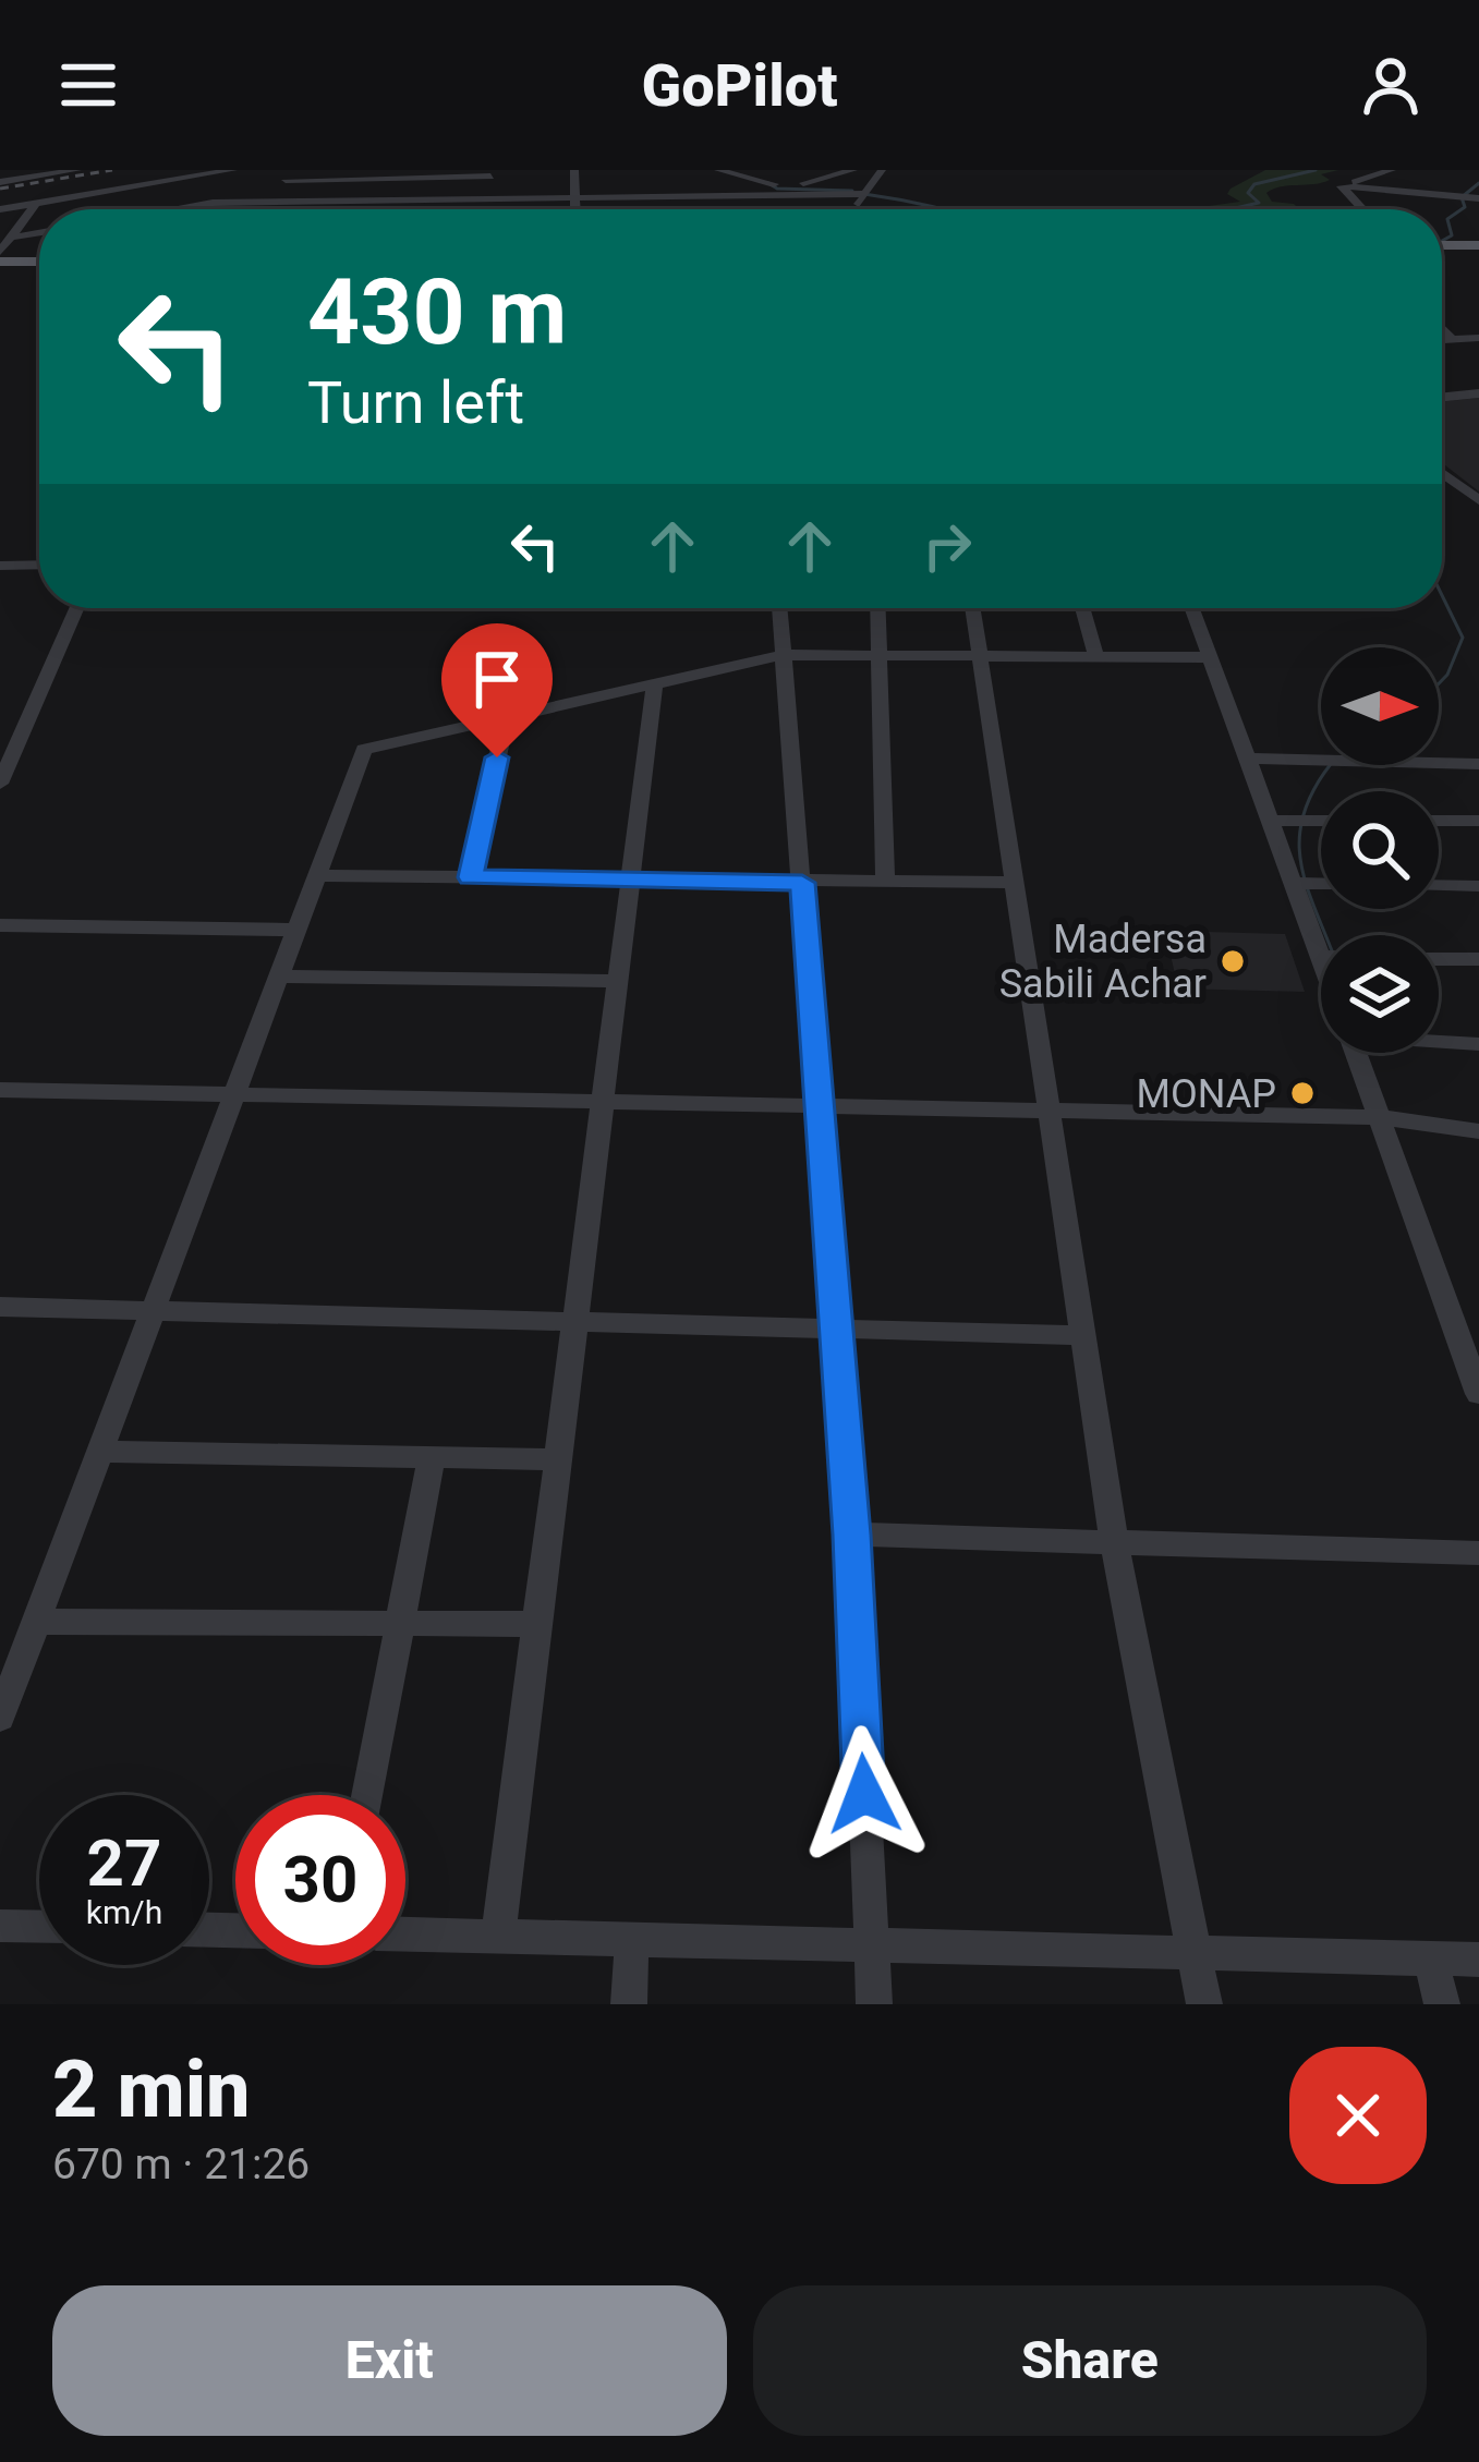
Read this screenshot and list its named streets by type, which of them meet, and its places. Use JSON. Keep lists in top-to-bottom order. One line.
{"places":["Madersa Sabili Achar","MONAP"],"north":"right","page":{"header":"GoPilot","turn":["430 m","Turn left"],"speed":"27 km/h","limit":"30","heading":["2 min","670 m · 21:26"],"buttons":["Exit","Share"]}}
